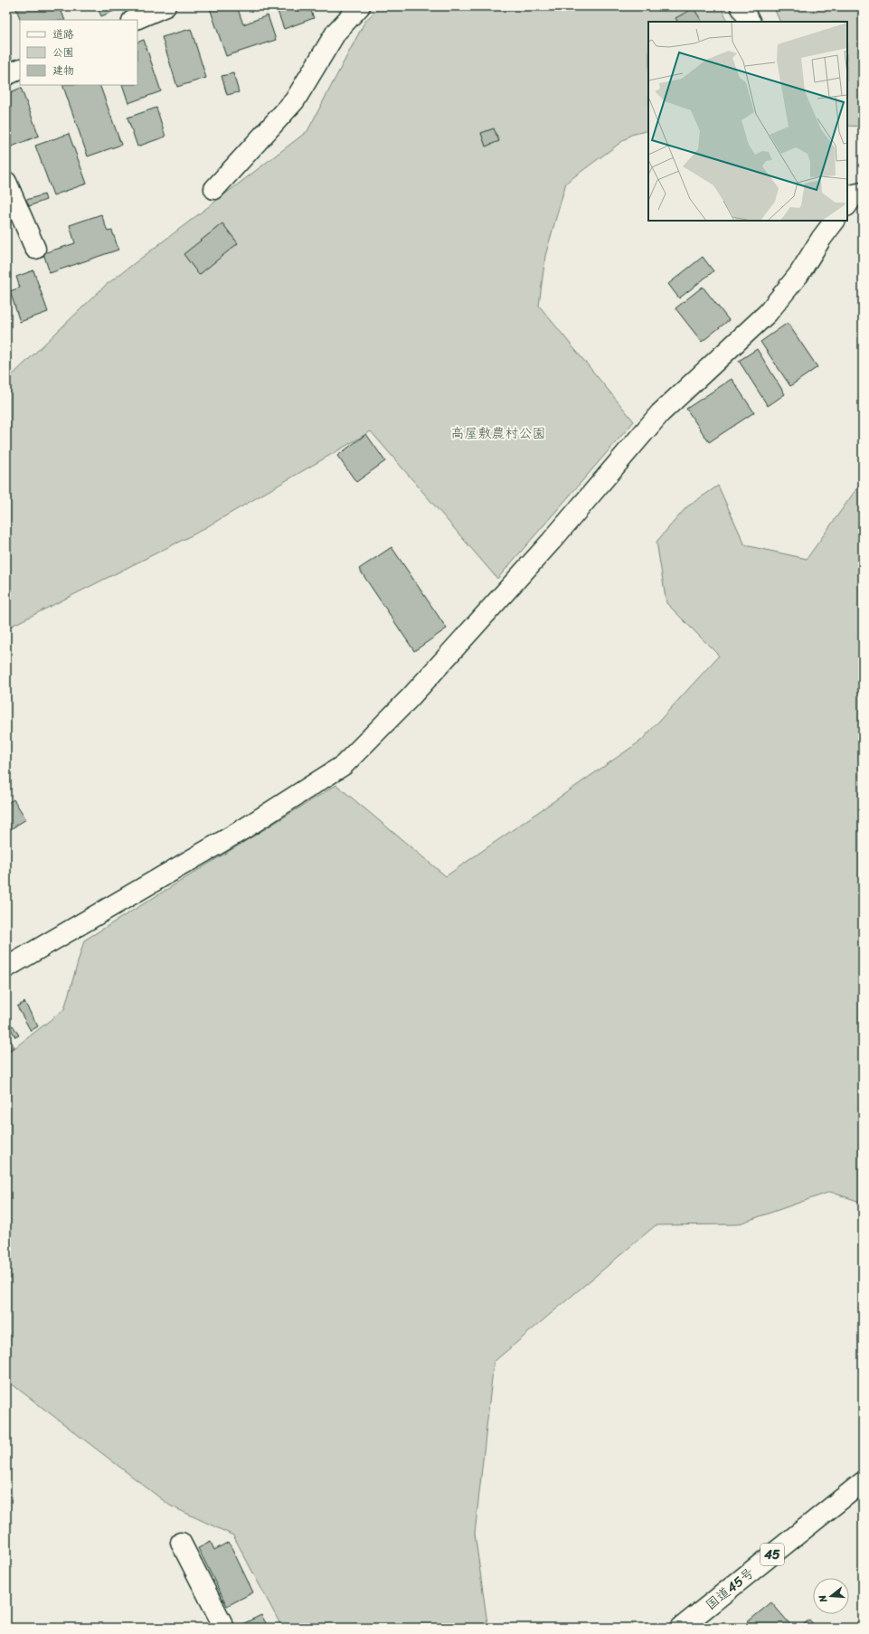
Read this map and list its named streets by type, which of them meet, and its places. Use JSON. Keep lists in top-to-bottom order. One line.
{"streets":{"main road":["45","国道45号"]},"parks":["高屋敷農村公園"],"legend":["道路","公園","建物"],"north":"left"}
